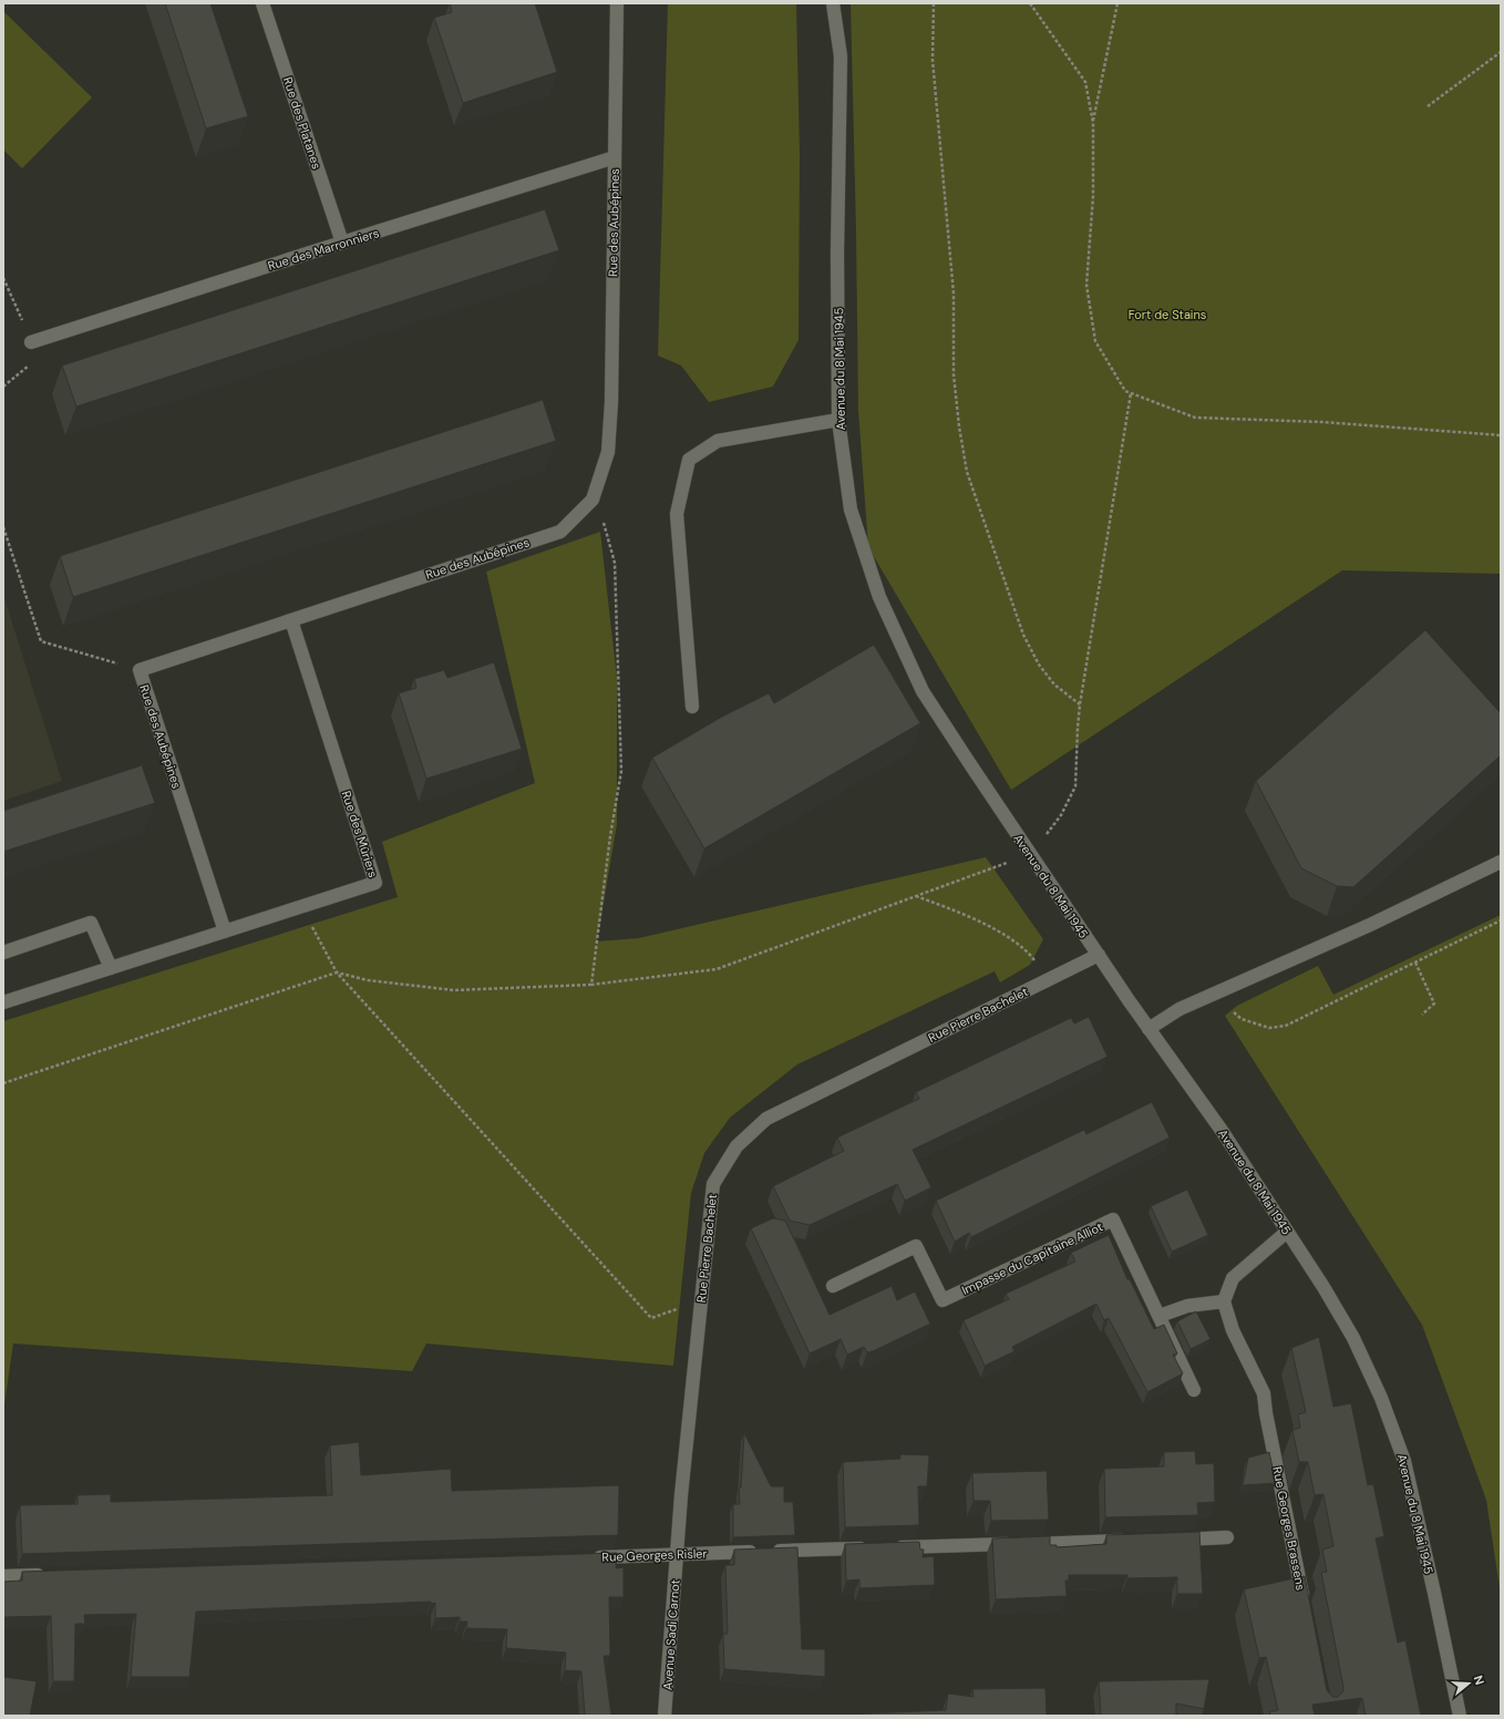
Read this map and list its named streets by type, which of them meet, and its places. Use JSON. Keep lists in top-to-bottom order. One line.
{"streets":{"street":["Rue des Platanes","Rue des Aubépines","Rue des Marronniers","Avenue du 8 Mai 1945","Rue des Mûriers","Rue Pierre Bachelet","Impasse du Capitaine Alliot","Rue Georges Brassens","Rue Georges Risler","Avenue Sadi Carnot"]},"crossings":[["Rue des Platanes","Rue des Marronniers"],["Rue des Aubépines","Rue des Marronniers"],["Rue des Aubépines","Rue des Mûriers"],["Avenue du 8 Mai 1945","Rue Pierre Bachelet"],["Rue Pierre Bachelet","Rue Georges Risler"],["Rue Pierre Bachelet","Avenue Sadi Carnot"],["Rue Georges Risler","Avenue Sadi Carnot"]],"parks":["Fort de Stains"],"north":"right"}
